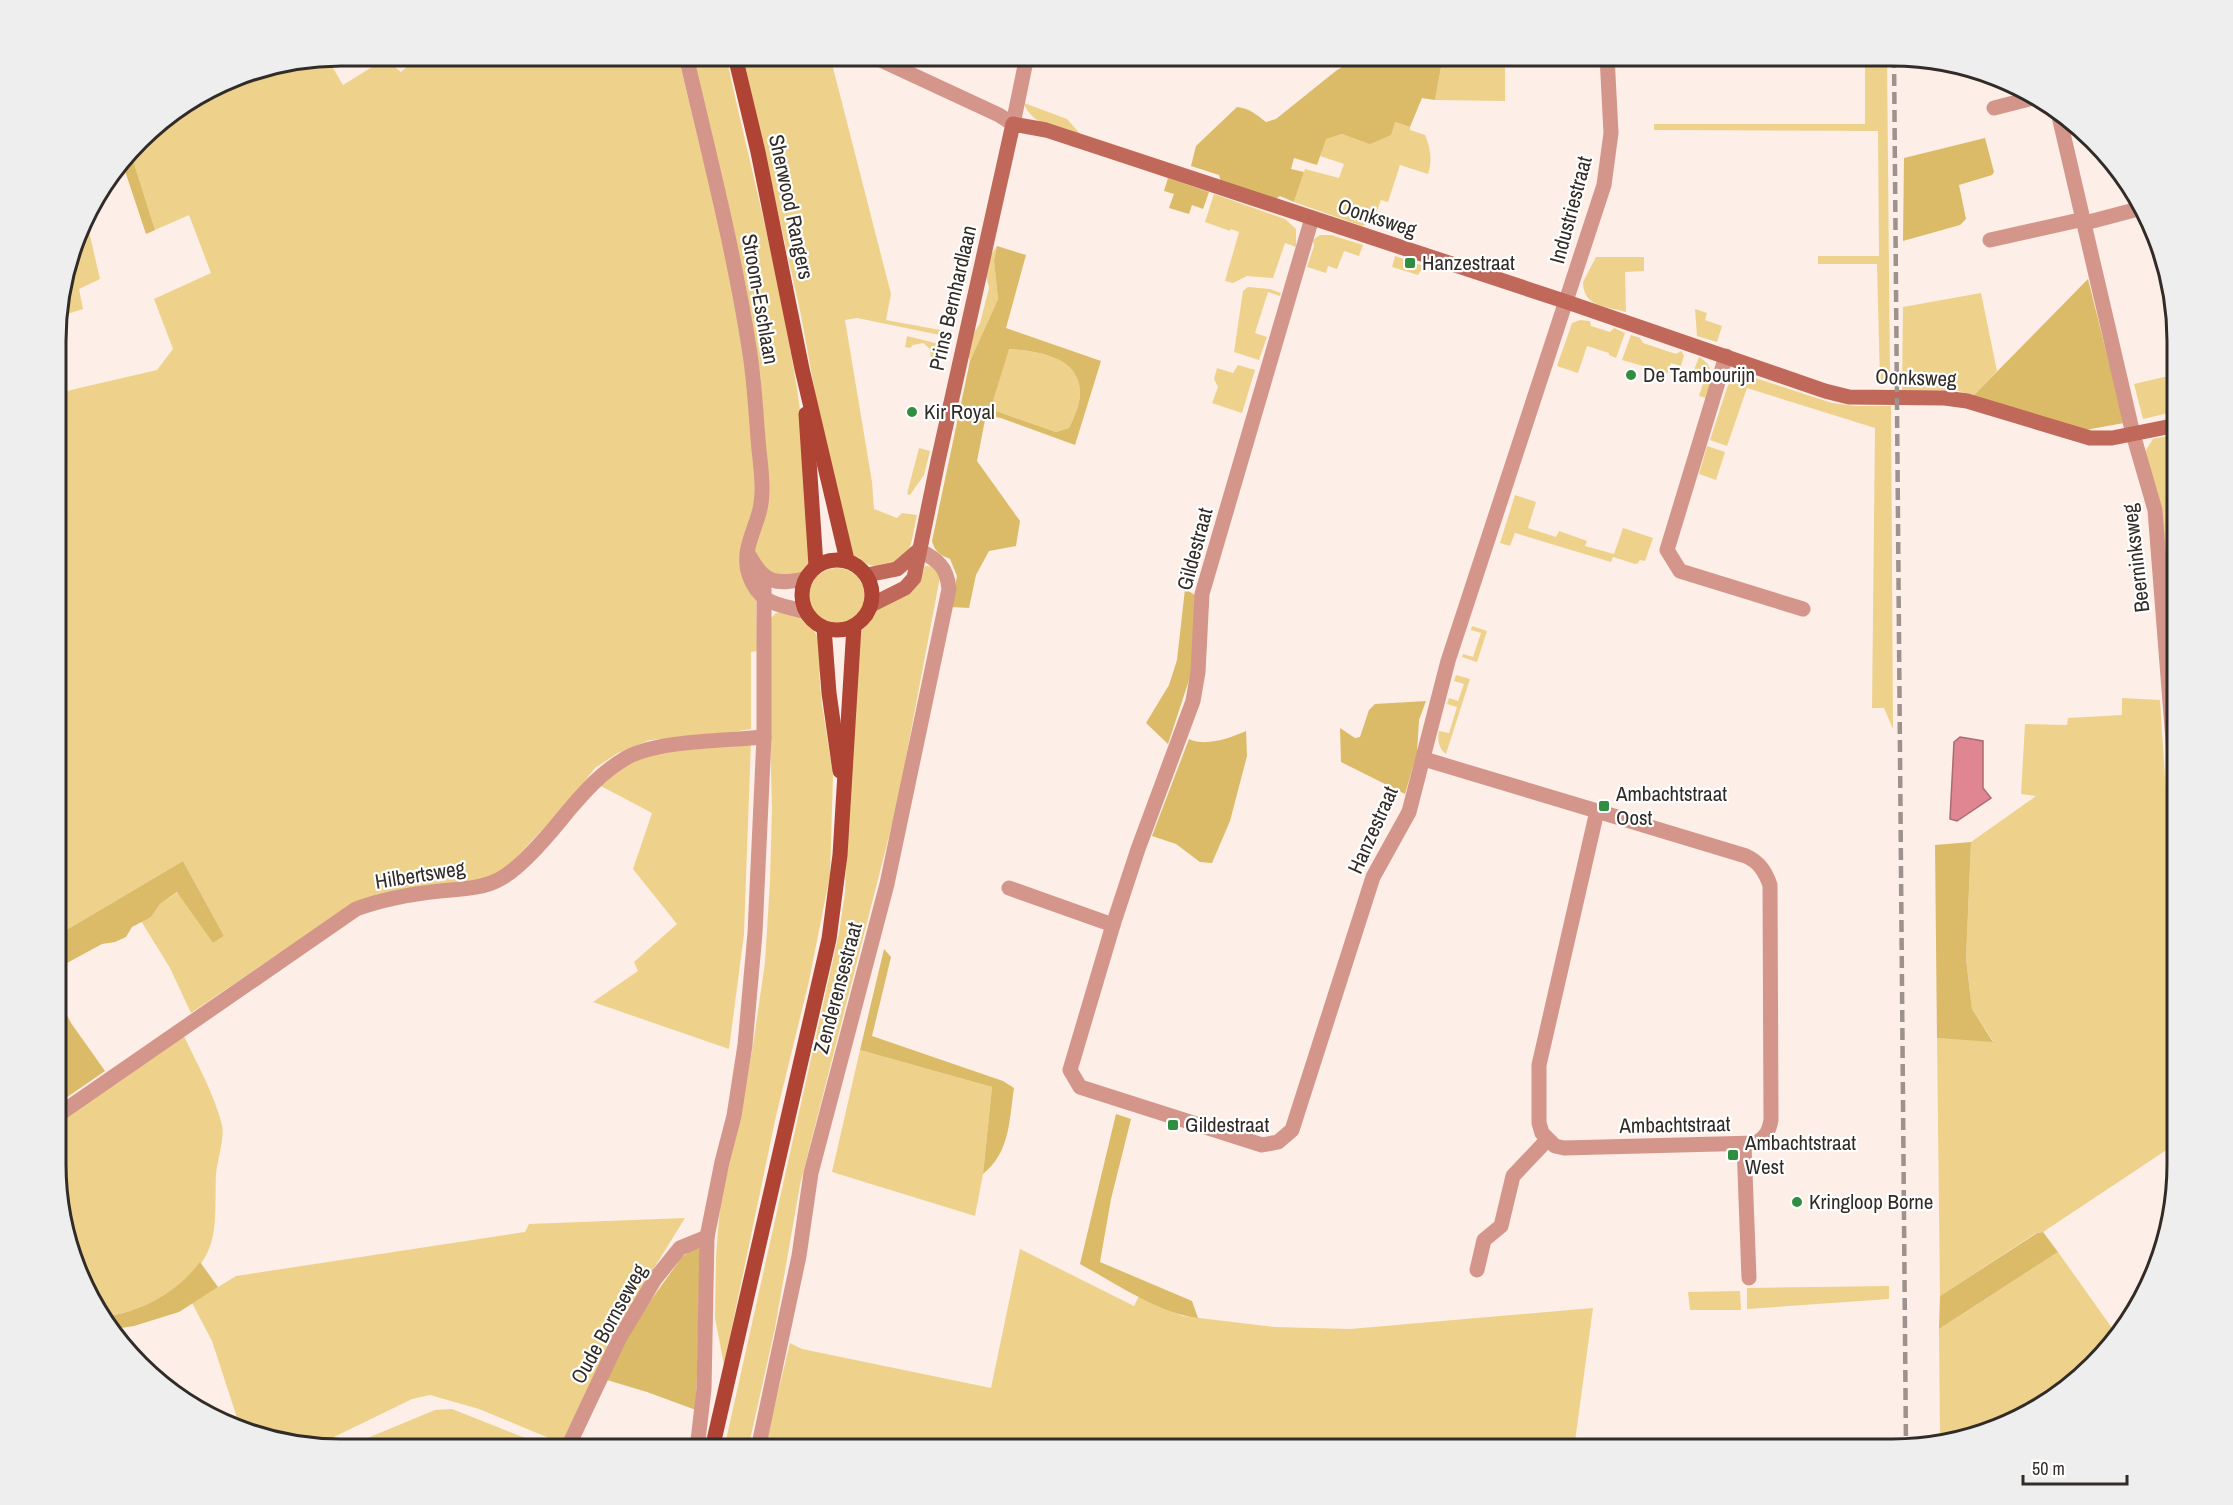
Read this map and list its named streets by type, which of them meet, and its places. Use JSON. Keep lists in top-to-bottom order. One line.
{"streets":{"main road":["Sherwood Rangers","Oonksweg","Prins Bernhardlaan","Zenderensestraat"],"street":["Industriestraat","Stroom-Eschlaan","Gildestraat","Beerninksweg","Hanzestraat","Hilbertsweg","Ambachtstraat","Oude Bornseweg"]},"crossings":[["Sherwood Rangers","Prins Bernhardlaan"],["Sherwood Rangers","Zenderensestraat"],["Industriestraat","Oonksweg"],["Industriestraat","Hanzestraat"],["Oonksweg","Prins Bernhardlaan"],["Oonksweg","Gildestraat"],["Oonksweg","Beerninksweg"],["Oonksweg","Hanzestraat"],["Prins Bernhardlaan","Zenderensestraat"],["Gildestraat","Hanzestraat"],["Hanzestraat","Ambachtstraat"]],"places":{"transit":["Hanzestraat","Ambachtstraat Oost","Gildestraat","Ambachtstraat West"],"other":["De Tambourijn","Kir Royal","Kringloop Borne"]},"scale_bar":"50 m"}
